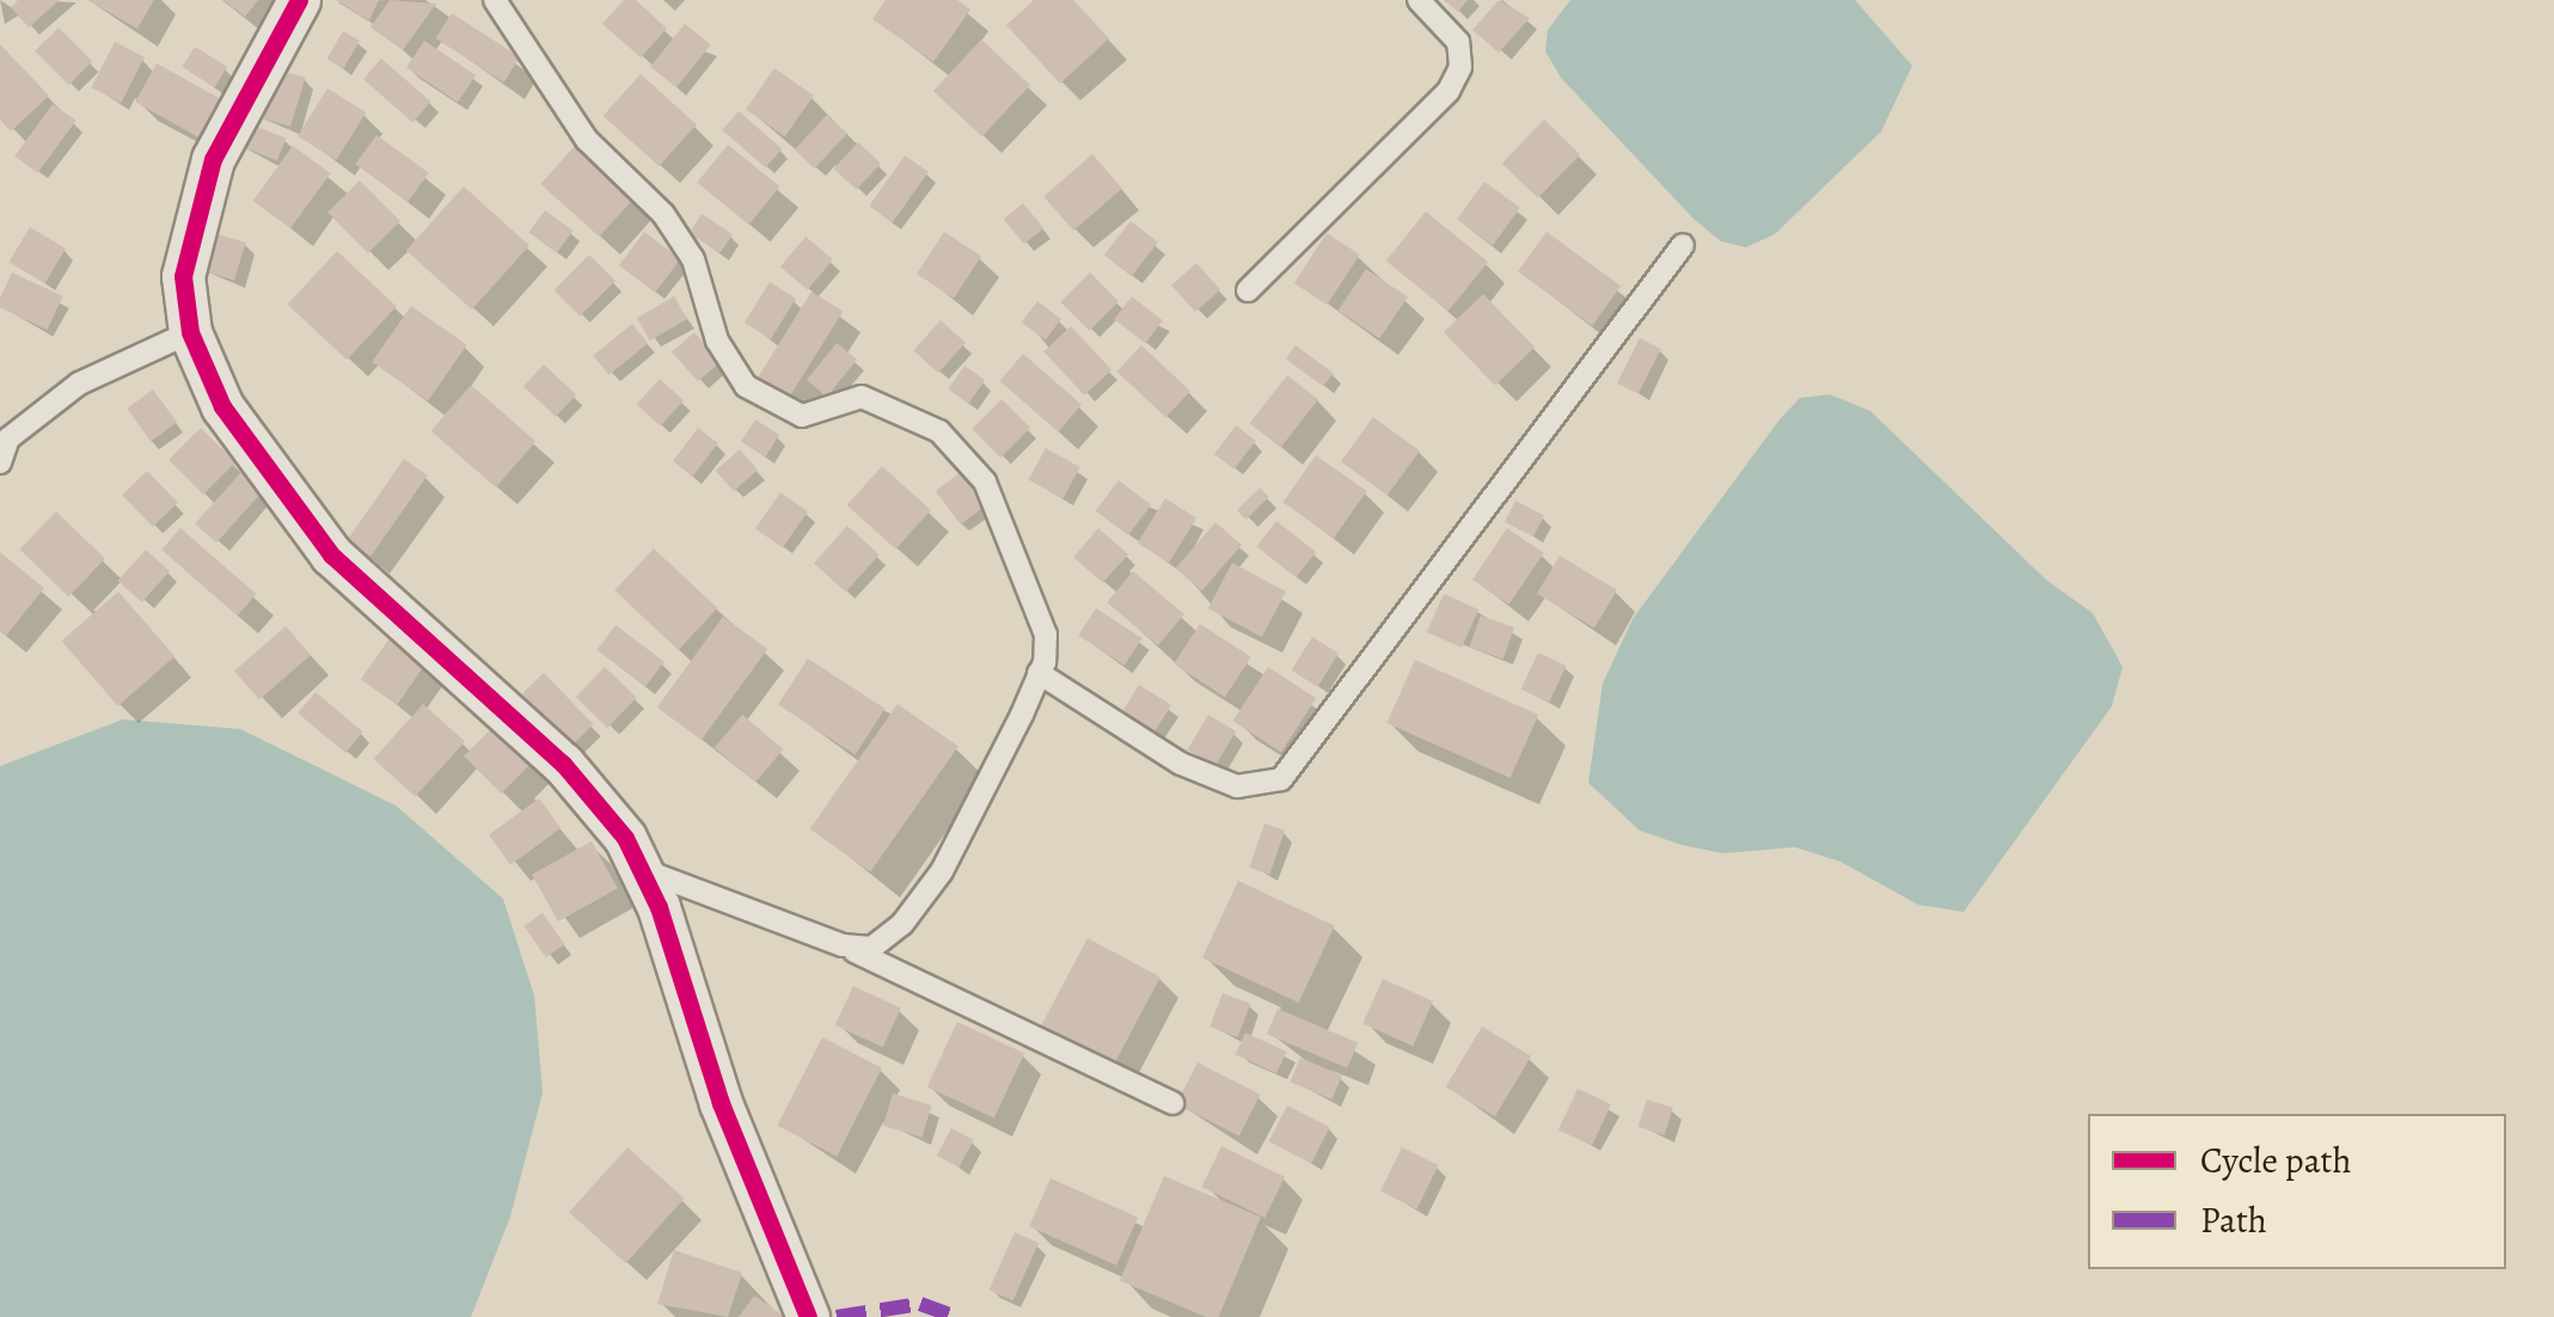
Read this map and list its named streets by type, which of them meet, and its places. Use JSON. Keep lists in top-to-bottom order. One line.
{"legend":["Cycle path","Path"]}
